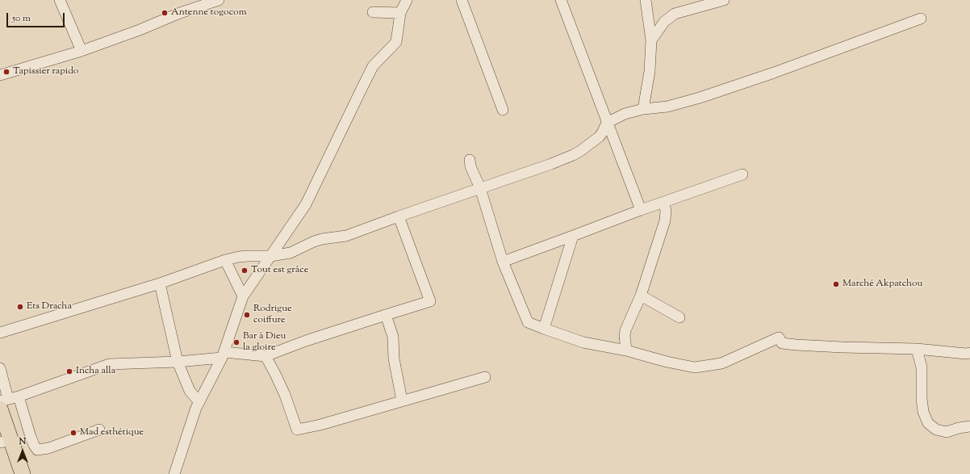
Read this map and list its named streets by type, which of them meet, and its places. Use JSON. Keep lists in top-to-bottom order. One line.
{"places":["Antenne togocom","Tapissier rapido","Tout est grâce","Marché Akpatchou","Ets Dracha","Rodrigue coiffure","Bar à Dieu la gloire","Incha alla","Mad esthétique"],"scale_bar":"50 m","north":"top"}
